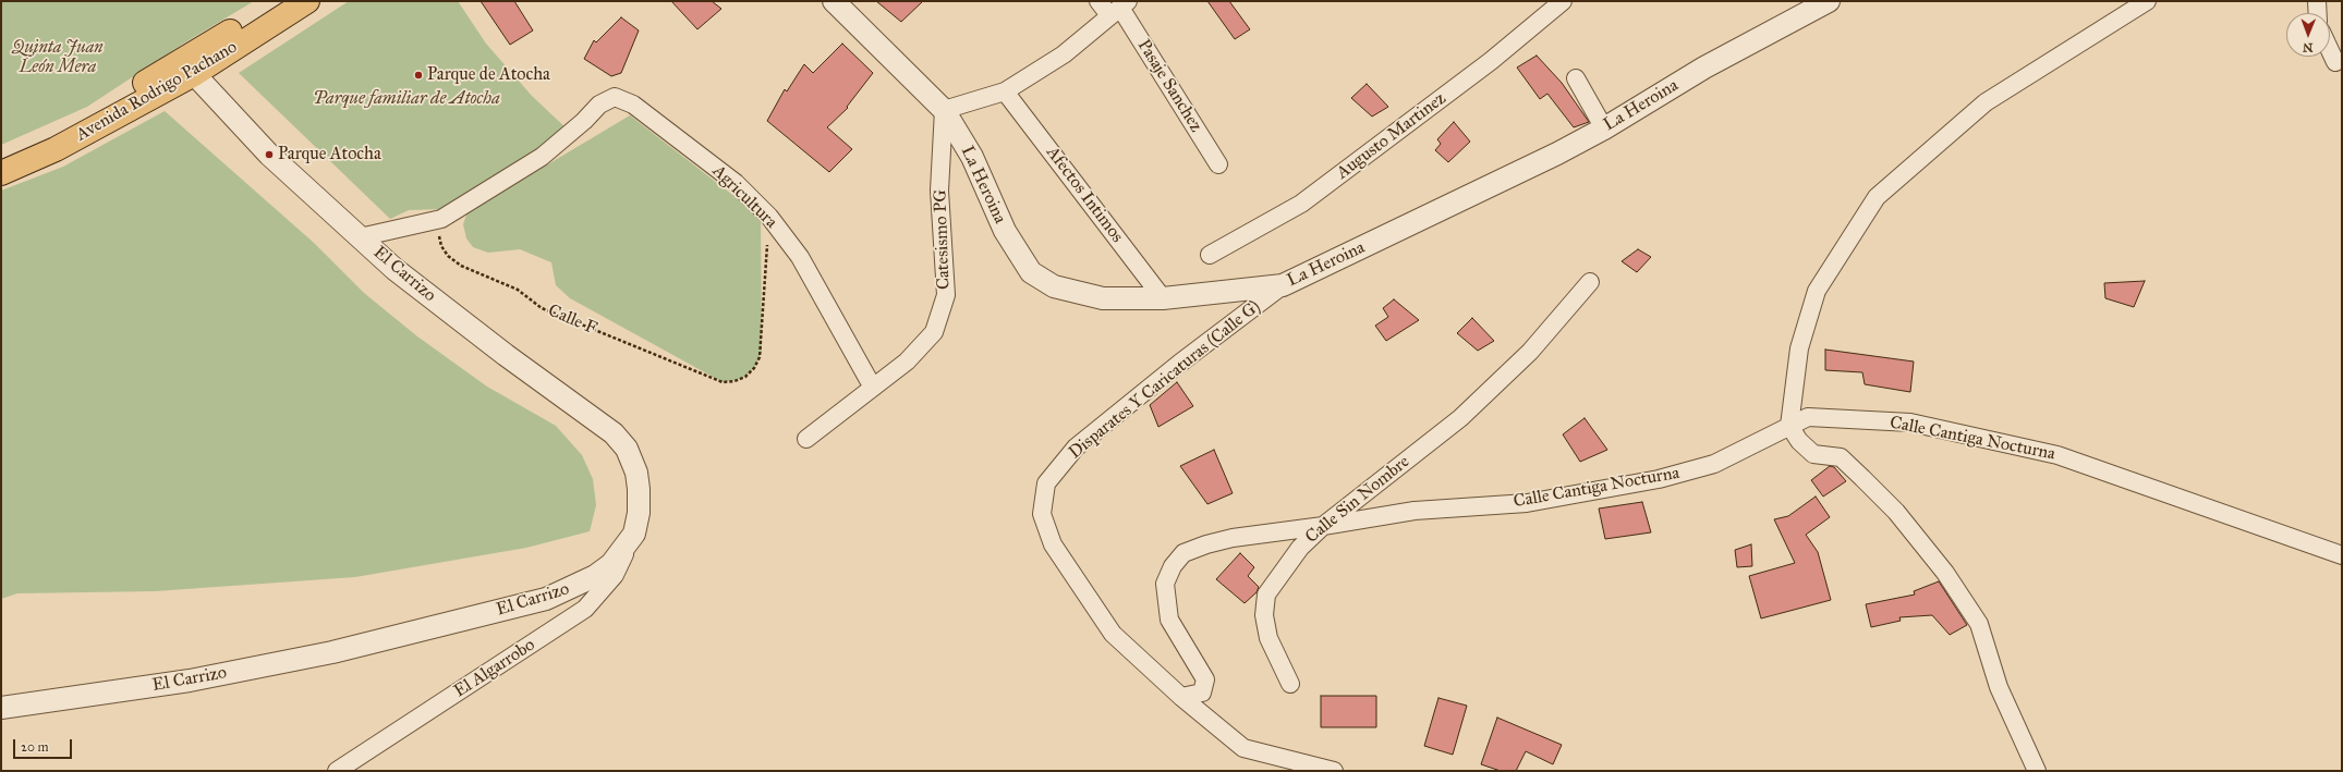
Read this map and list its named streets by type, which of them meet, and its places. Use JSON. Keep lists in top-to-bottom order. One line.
{"streets":{"main road":["Avenida Rodrigo Pachano"],"street":["Pasaje Sanchez","La Heroina","Augusto Martinez","Afectos Intimos","Agricultura","Catesismo PG","El Carrizo","Disparates Y Caricaturas (Calle G)","Calle Cantiga Nocturna","Calle Sin Nombre","El Algarrobo"],"path":["Calle F"]},"crossings":[["Avenida Rodrigo Pachano","El Carrizo"],["La Heroina","Afectos Intimos"],["La Heroina","Catesismo PG"],["La Heroina","Disparates Y Caricaturas (Calle G)"],["Agricultura","Catesismo PG"],["Agricultura","Calle F"],["El Carrizo","El Algarrobo"],["Disparates Y Caricaturas (Calle G)","Calle Cantiga Nocturna"],["Calle Cantiga Nocturna","Calle Sin Nombre"]],"parks":["Quinta Juan León Mera","Parque familiar de Atocha"],"places":["Parque de Atocha","Parque Atocha"],"scale_bar":"20 m","north":"bottom"}
